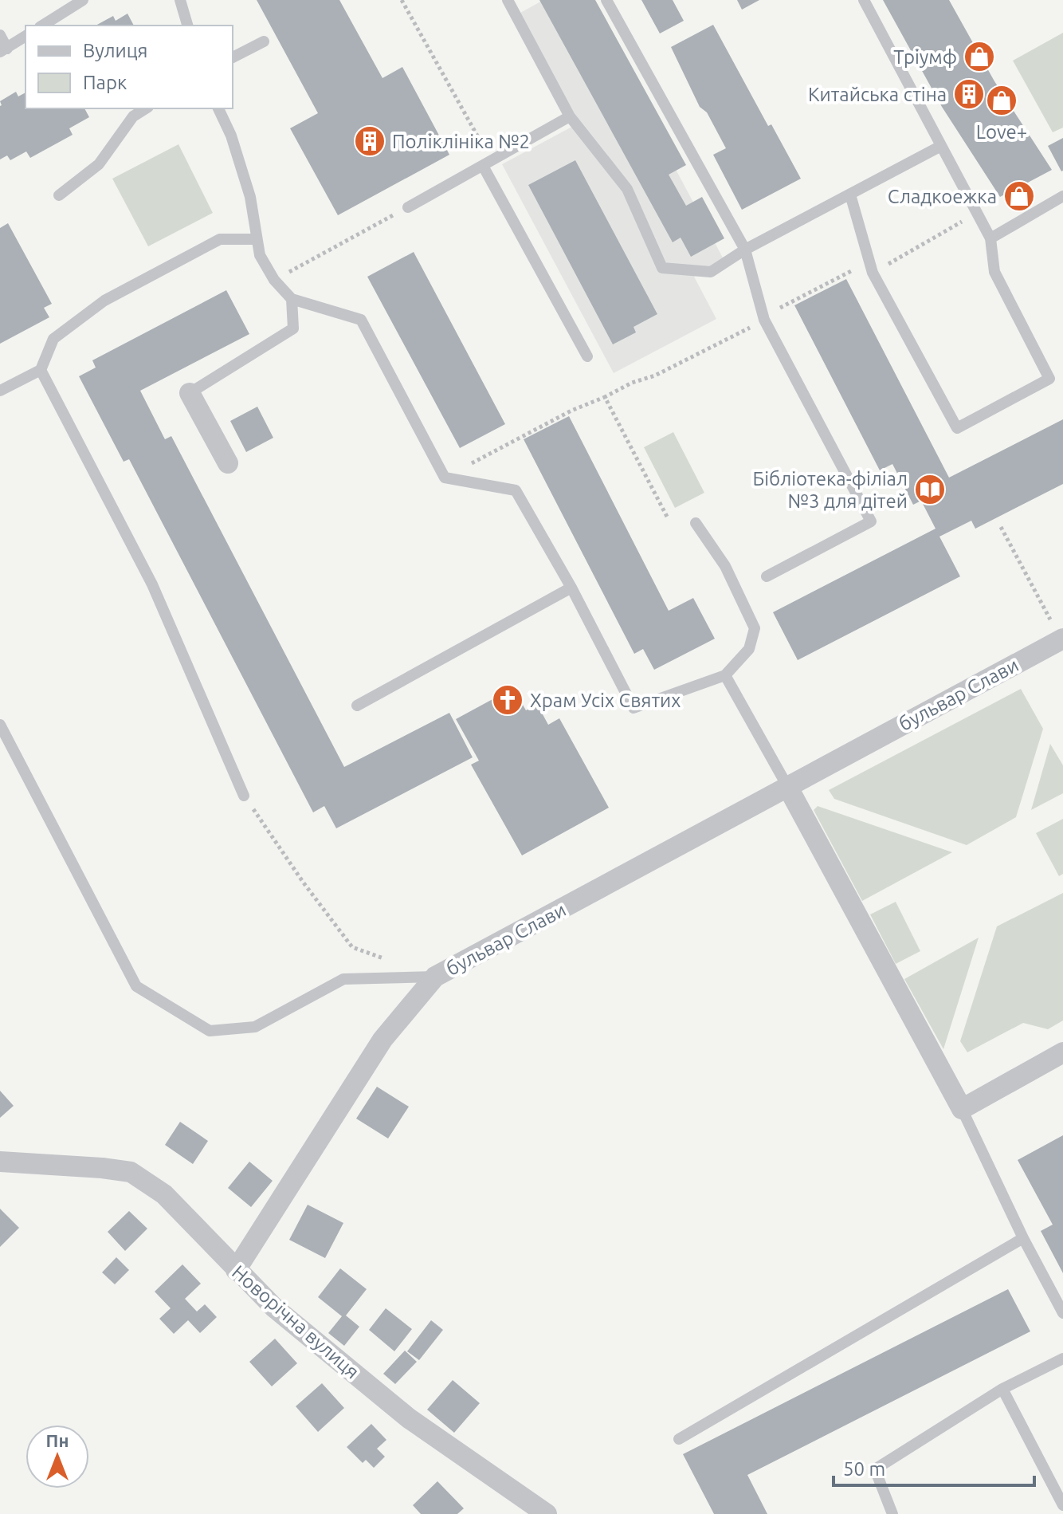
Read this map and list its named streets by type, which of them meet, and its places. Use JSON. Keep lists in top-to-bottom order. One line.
{"streets":{"street":["бульвар Слави","Новорічна вулиця"]},"crossings":[["бульвар Слави","Новорічна вулиця"]],"places":{"shop":["Тріумф","Love+","Сладкоежка"],"building":["Китайська стіна","Поліклініка №2"],"library":["Бібліотека-філіал №3 для дітей"],"church":["Храм Усіх Святих"]},"legend":["Вулиця","Парк"],"scale_bar":"50 m","north":"top"}
